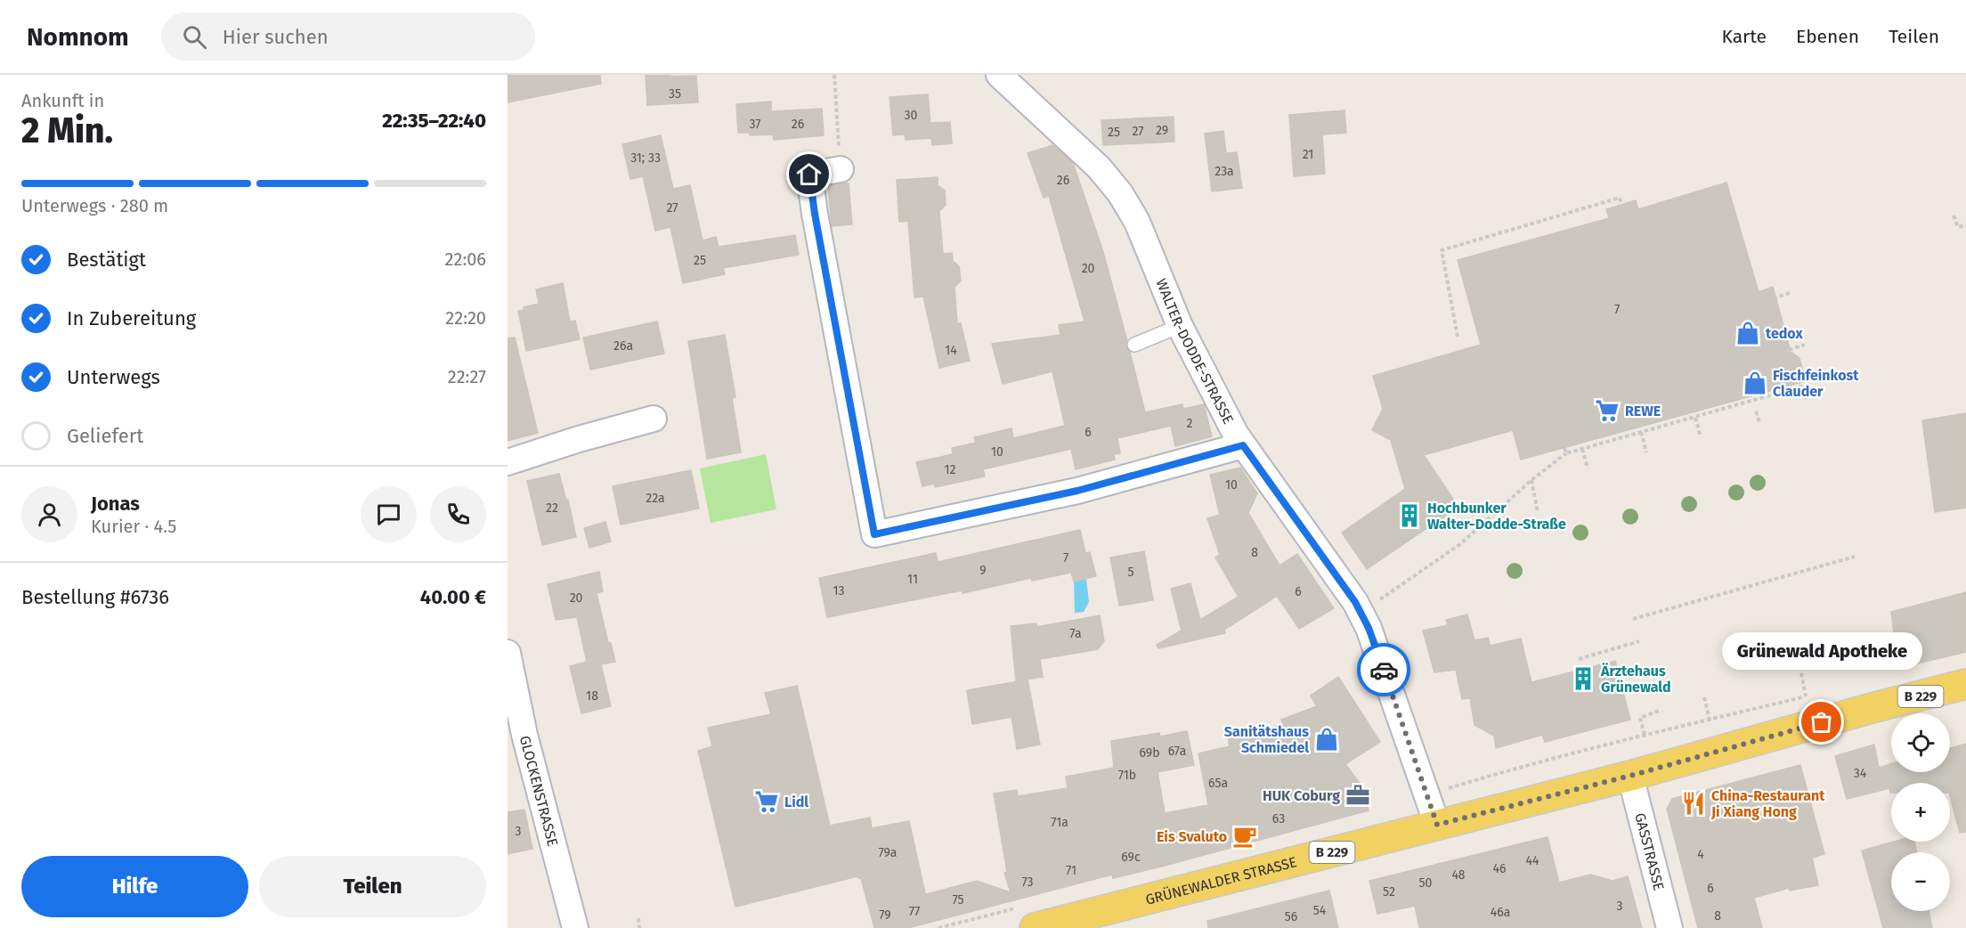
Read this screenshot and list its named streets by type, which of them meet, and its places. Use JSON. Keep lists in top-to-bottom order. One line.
{"streets":{"main road":["B 229","GRÜNEWALDER STRASSE"],"street":["WALTER-DODDE-STRASSE","GLOCKENSTRASSE","GASSTRASSE"]},"crossings":[["WALTER-DODDE-STRASSE","GRÜNEWALDER STRASSE"],["GASSTRASSE","GRÜNEWALDER STRASSE"]],"places":{"shop":["tedox","Fischfeinkost Clauder","Sanitätshaus Schmiedel"],"supermarket":["REWE","Lidl"],"building":["Hochbunker Walter-Dodde-Straße","Ärztehaus Grünewald"],"other":["Grünewald Apotheke"],"office":["HUK Coburg"],"restaurant":["China-Restaurant Ji Xiang Hong"],"cafe":["Eis Svaluto"]},"house_numbers":["35","30","37","26","29","27","25","21","31; 33","23a","26","27","25","20","7","26a","14","2","6","10","12","10","22a","22","8","7","9","5","11","13","6","20","7a","18","67a","69b","34","71b","65a","63","71a","3","79a","4","69c","44","46","71","48","73","50","6","52","75","3","54","77","46a","79","8","56"],"page":{"header":"Nomnom","search":"Hier suchen","nav":["Karte","Ebenen","Teilen"],"heading":["2 Min.","Ankunft in","22:35–22:40"],"panel":["Jonas","Kurier · 4.5","Bestellung #6736","40.00 €"],"bar":"Unterwegs · 280 m","list":[["Bestätigt","22:06"],["In Zubereitung","22:20"],["Unterwegs","22:27"],"Geliefert"],"bubble":"Grünewald Apotheke","map_buttons":["+","−"],"buttons":["Hilfe","Teilen"]}}
